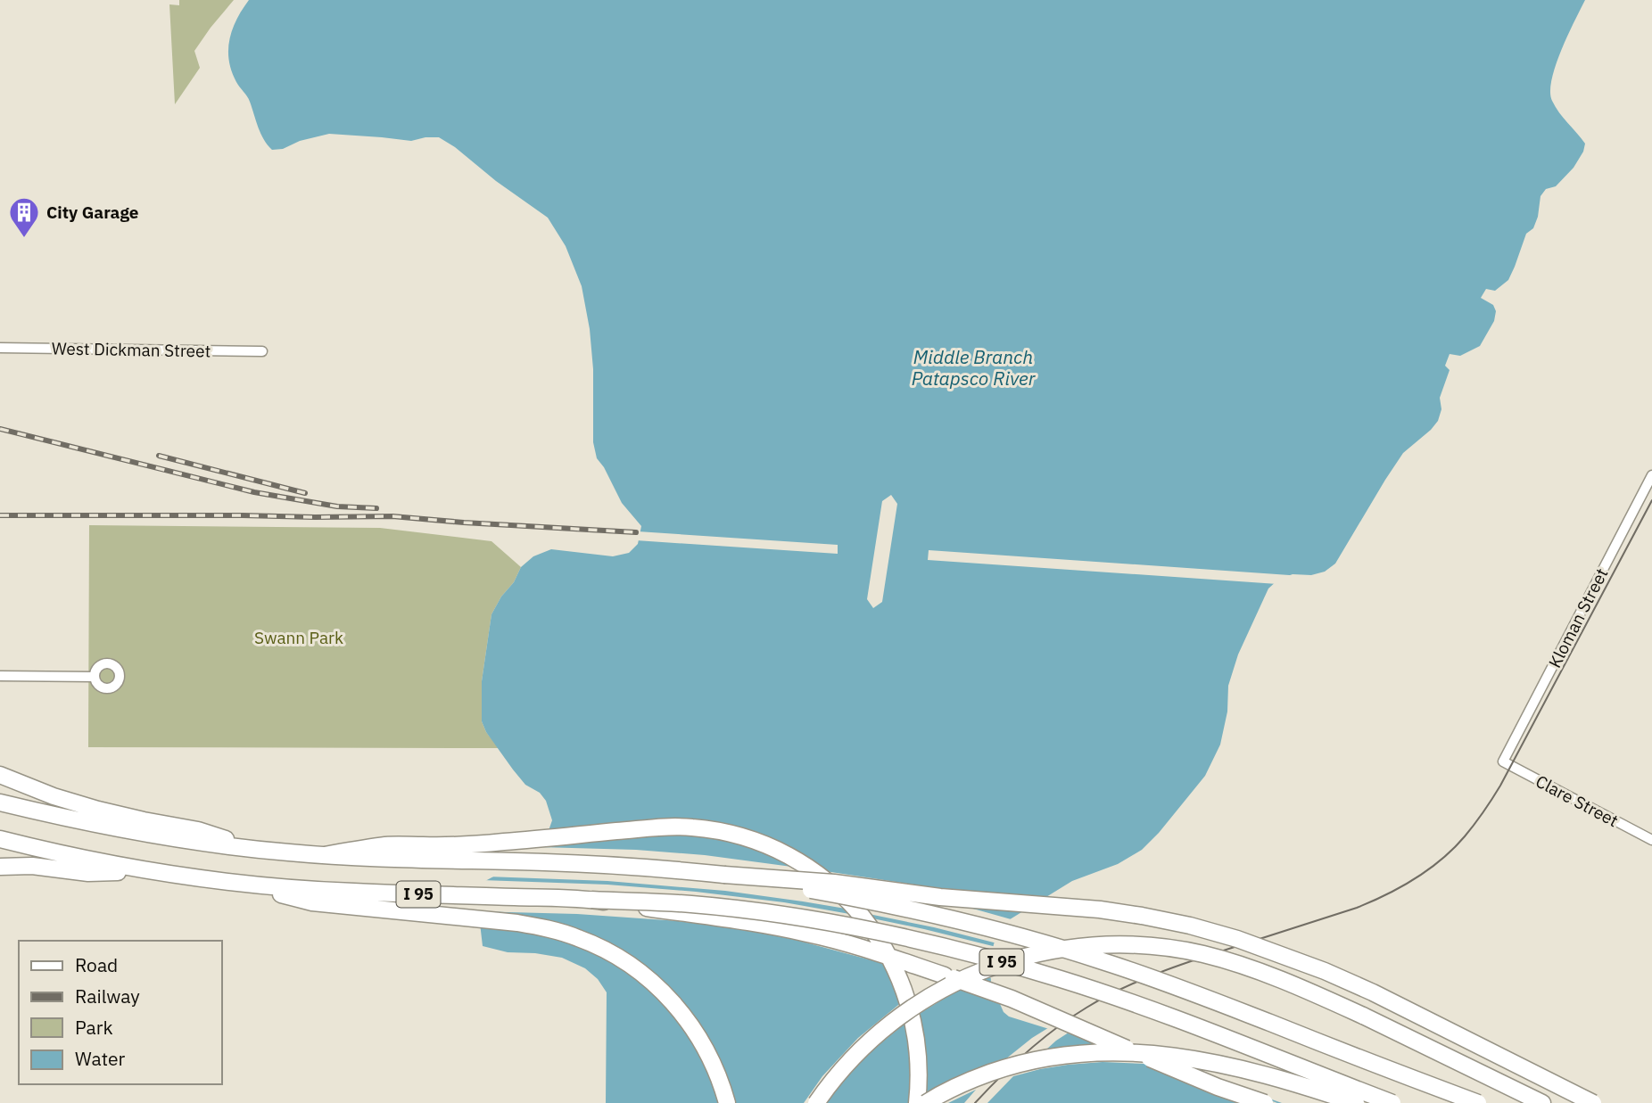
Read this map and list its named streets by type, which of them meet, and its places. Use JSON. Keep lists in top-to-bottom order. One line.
{"streets":{"highway":["I 95"],"street":["West Dickman Street","Kloman Street","Clare Street"]},"crossings":[["Kloman Street","Clare Street"]],"water":["Middle Branch Patapsco River"],"parks":["Swann Park"],"places":{"building":["City Garage"]},"legend":["Road","Railway","Park","Water"]}
